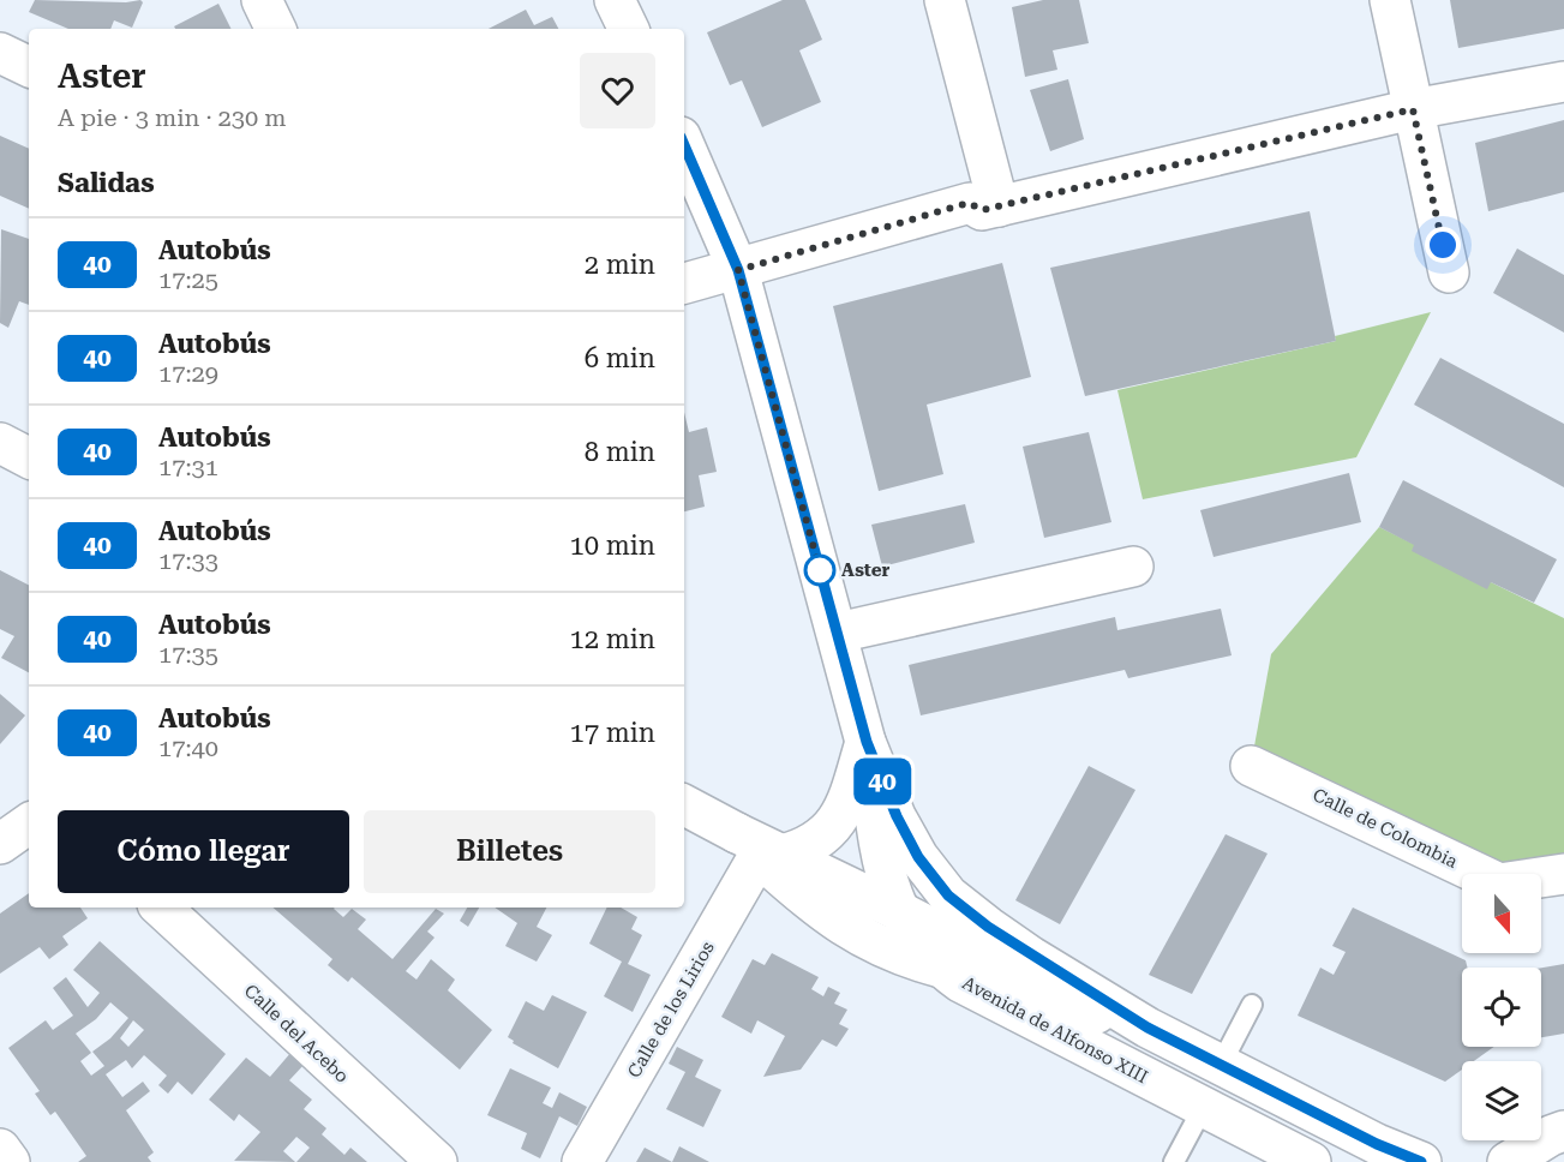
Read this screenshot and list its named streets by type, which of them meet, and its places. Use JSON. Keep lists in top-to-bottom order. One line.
{"streets":{"street":["Calle de Colombia","Calle de los Lirios","Avenida de Alfonso XIII","Calle del Acebo"]},"places":["Aster"],"lines":["bus line 40"],"north":"bottom","page":{"on_map":"40","heading":[["Aster","A pie · 3 min · 230 m"],"Salidas"],"list":[{"mark":"40","name":"Autobús","note":"17:25","value":"2 min"},{"mark":"40","name":"Autobús","note":"17:29","value":"6 min"},{"mark":"40","name":"Autobús","note":"17:31","value":"8 min"},{"mark":"40","name":"Autobús","note":"17:33","value":"10 min"},{"mark":"40","name":"Autobús","note":"17:35","value":"12 min"},{"mark":"40","name":"Autobús","note":"17:40","value":"17 min"}],"buttons":["Cómo llegar","Billetes"]}}
